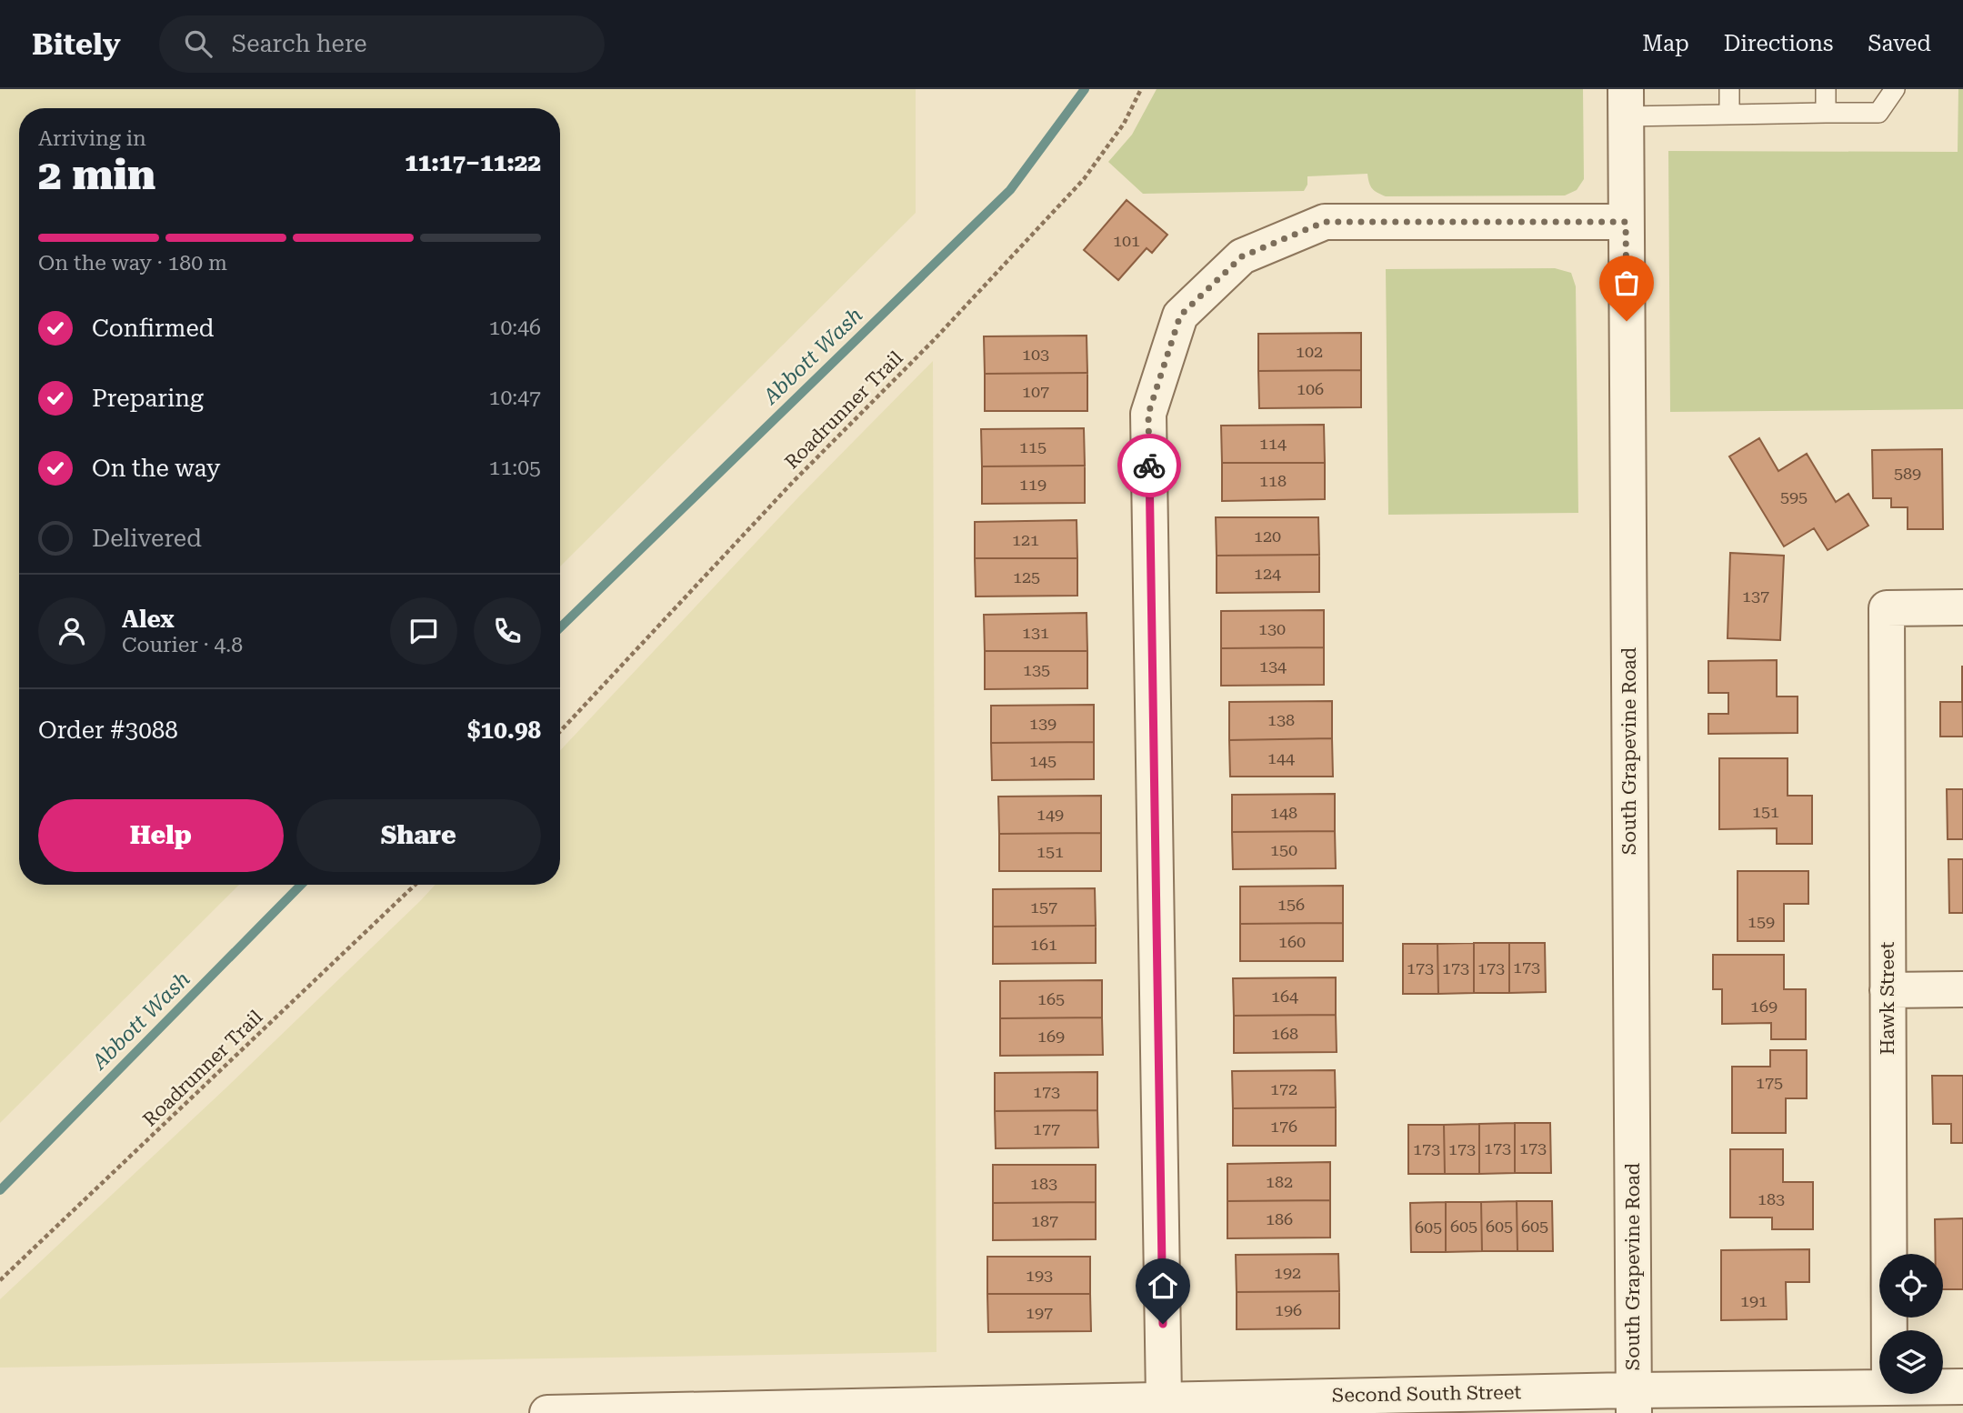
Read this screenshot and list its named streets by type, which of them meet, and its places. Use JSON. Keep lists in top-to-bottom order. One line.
{"streets":{"street":["South Grapevine Road","Hawk Street","Second South Street"],"path":["Roadrunner Trail"]},"crossings":[["South Grapevine Road","Second South Street"]],"water":["Abbott Wash"],"house_numbers":["101","102","103","106","107","114","115","589","118","119","595","120","121","124","125","137","130","131","134","135","138","139","144","145","151","148","149","150","151","156","157","159","160","161","173","173","173","173","164","165","169","168","169","175","172","173","176","177","173","173","173","173","182","183","183","186","187","605","605","605","605","192","193","191","196","197"],"page":{"header":"Bitely","search":"Search here","nav":["Map","Directions","Saved"],"heading":["2 min","Arriving in","11:17–11:22"],"panel":["Alex","Courier · 4.8","Order #3088","$10.98"],"bar":"On the way · 180 m","list":[["Confirmed","10:46"],["Preparing","10:47"],["On the way","11:05"],"Delivered"],"buttons":["Help","Share"]}}
